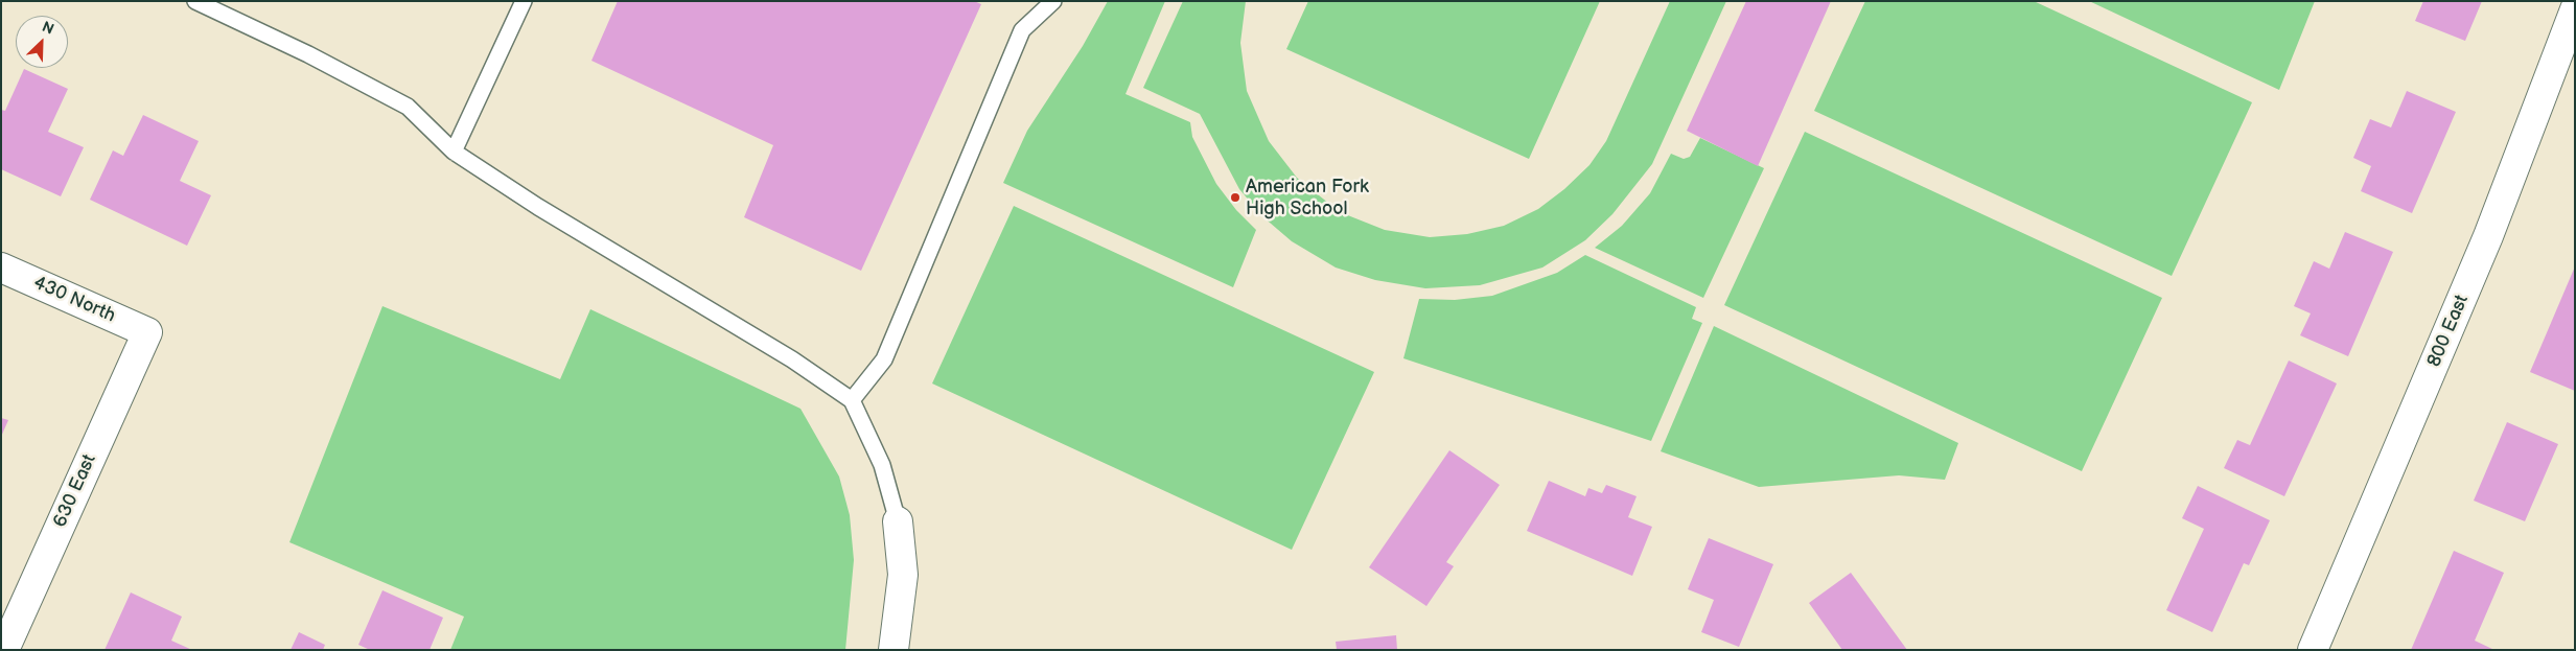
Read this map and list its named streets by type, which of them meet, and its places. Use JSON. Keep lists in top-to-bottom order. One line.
{"streets":{"street":["430 North","800 East","630 East"]},"crossings":[["430 North","630 East"]],"places":["American Fork High School"],"north":"top right"}
